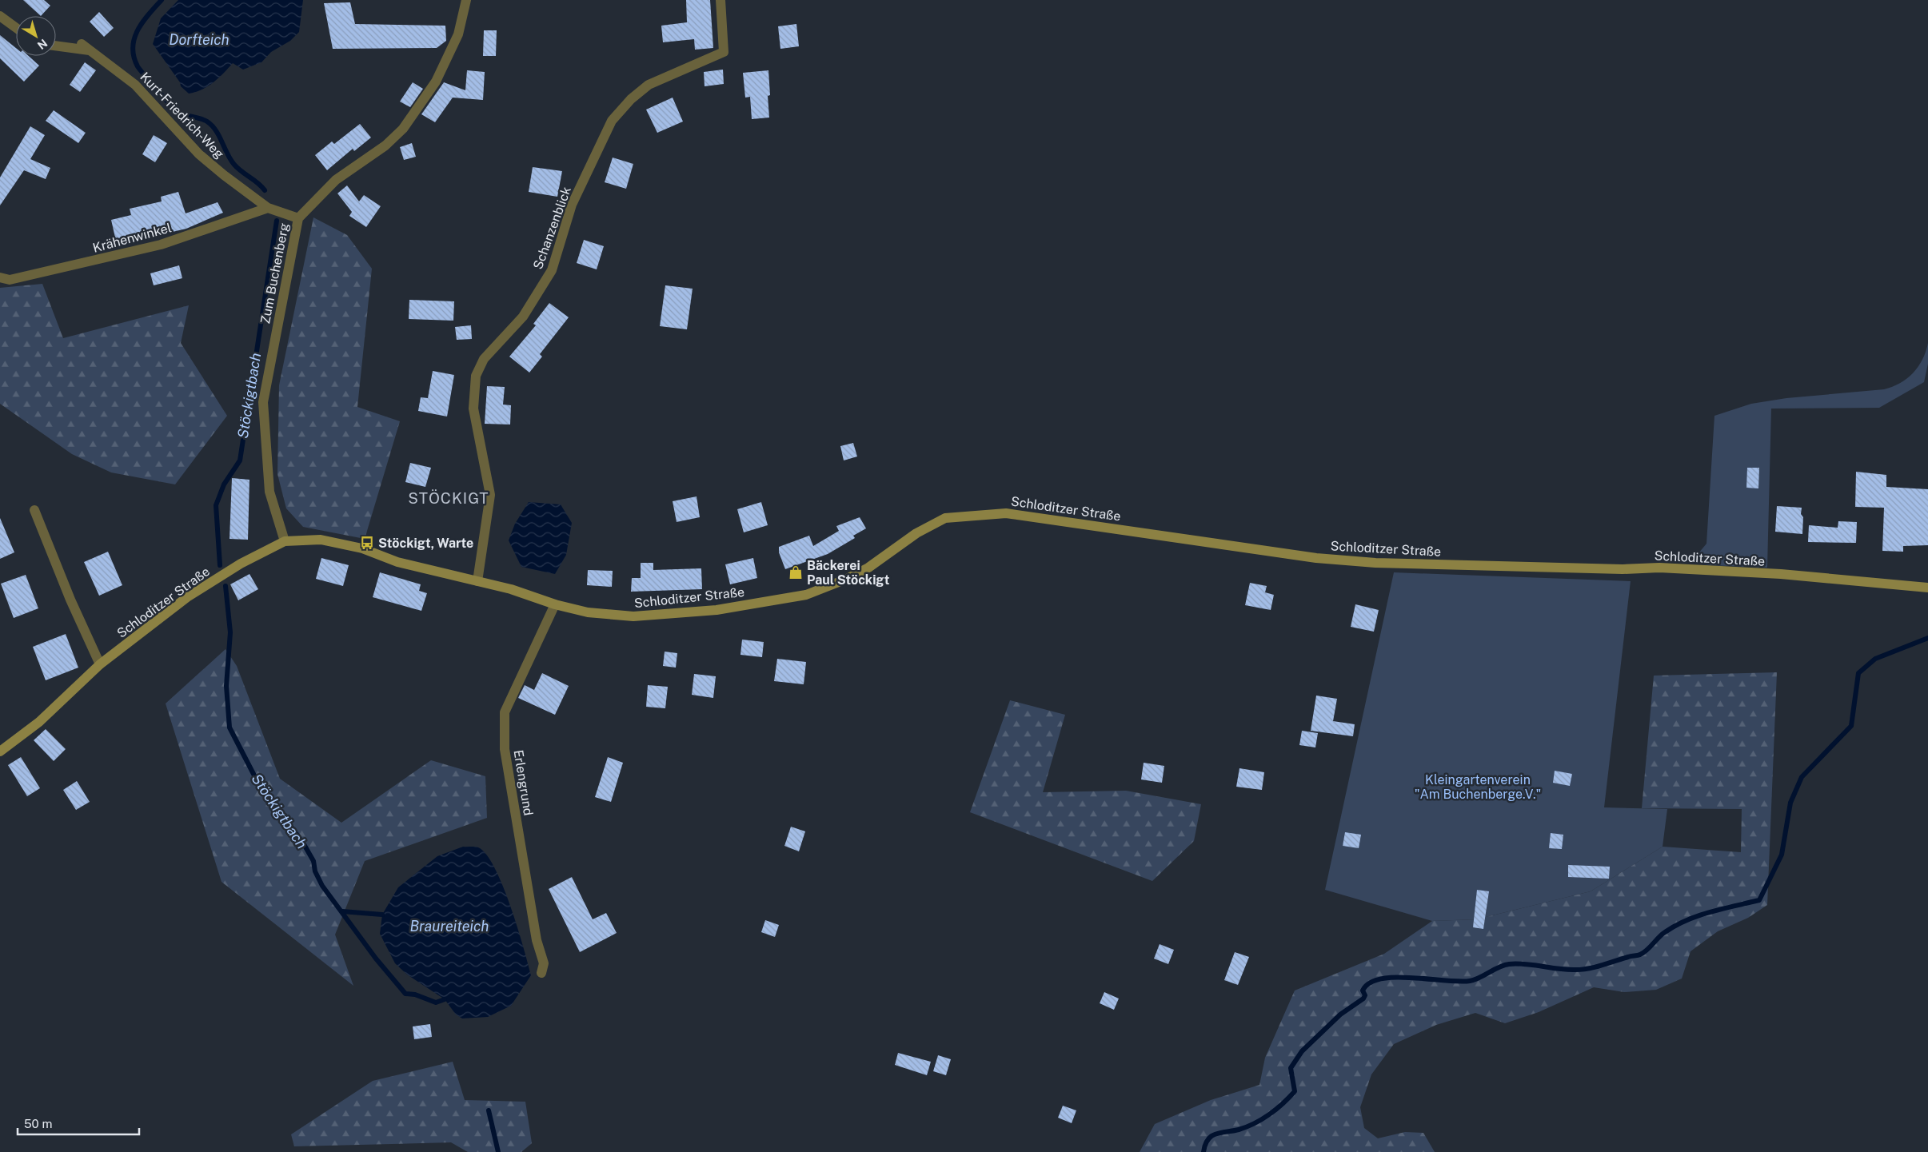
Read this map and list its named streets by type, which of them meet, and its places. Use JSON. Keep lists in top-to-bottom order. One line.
{"streets":{"street":["Kurt-Friedrich-Weg","Schanzenblick","Krähenwinkel","Zum Buchenberg","Schloditzer Straße","Erlengrund"]},"crossings":[["Kurt-Friedrich-Weg","Krähenwinkel"],["Kurt-Friedrich-Weg","Zum Buchenberg"],["Schanzenblick","Schloditzer Straße"],["Zum Buchenberg","Schloditzer Straße"],["Schloditzer Straße","Erlengrund"]],"districts":["STÖCKIGT"],"water":["Dorfteich","Stöckigtbach","Braureiteich"],"parks":["Kleingartenverein \"Am Buchenberge.V.\""],"places":{"bus stop":["Stöckigt, Warte"],"shop":["Bäckerei Paul Stöckigt"]},"scale_bar":"50 m","north":"bottom right"}
